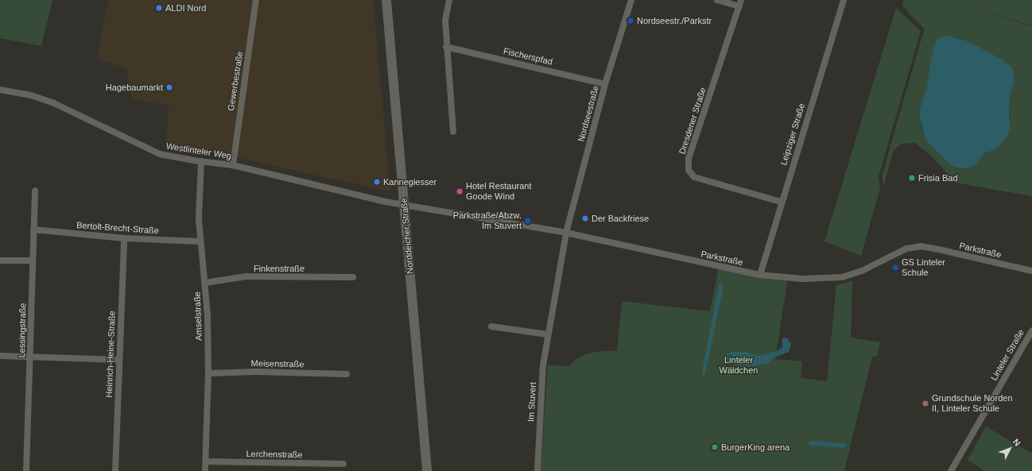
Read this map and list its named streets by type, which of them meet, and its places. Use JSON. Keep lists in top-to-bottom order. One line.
{"streets":{"main road":["Norddeicher Straße"],"street":["Fischerspfad","Gewerbestraße","Nordseestraße","Dresdener Straße","Leipziger Straße","Westlinteler Weg","Bertolt-Brecht-Straße","Parkstraße","Finkenstraße","Amselstraße","Lessingstraße","Heinrich-Heine-Straße","Linteler Straße","Meisenstraße","Im Stuvert","Lerchenstraße"]},"crossings":[["Fischerspfad","Nordseestraße"],["Gewerbestraße","Westlinteler Weg"],["Nordseestraße","Parkstraße"],["Nordseestraße","Im Stuvert"],["Dresdener Straße","Leipziger Straße"],["Leipziger Straße","Parkstraße"],["Westlinteler Weg","Norddeicher Straße"],["Westlinteler Weg","Parkstraße"],["Westlinteler Weg","Amselstraße"],["Bertolt-Brecht-Straße","Amselstraße"],["Bertolt-Brecht-Straße","Lessingstraße"],["Bertolt-Brecht-Straße","Heinrich-Heine-Straße"],["Norddeicher Straße","Parkstraße"],["Parkstraße","Im Stuvert"],["Finkenstraße","Amselstraße"],["Amselstraße","Meisenstraße"],["Amselstraße","Lerchenstraße"]],"parks":["Linteler Wäldchen"],"places":["ALDI Nord","Nordseestr./Parkstr","Hagebaumarkt","Frisia Bad","Kannegiesser","Hotel Restaurant Goode Wind","Der Backfriese","Parkstraße/Abzw. Im Stuvert","GS Linteler Schule","Grundschule Norden II, Linteler Schule","BurgerKing arena"],"north":"top right"}
